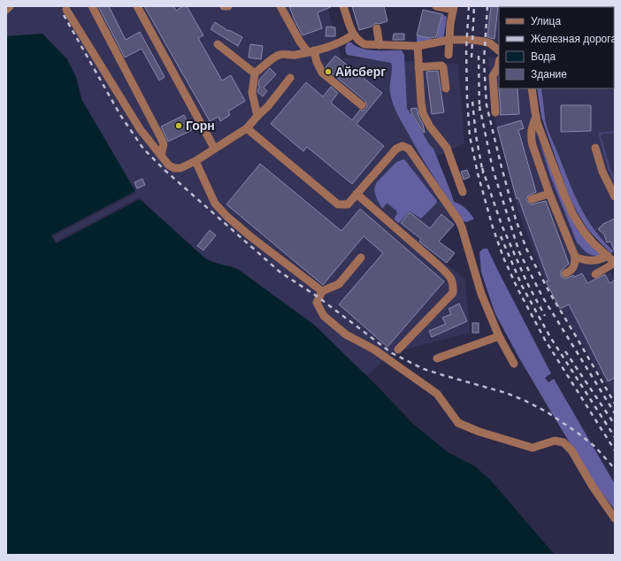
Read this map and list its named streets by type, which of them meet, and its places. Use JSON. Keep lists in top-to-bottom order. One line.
{"places":["Айсберг","Горн"],"legend":["Улица","Железная дорога","Вода","Здание"]}
